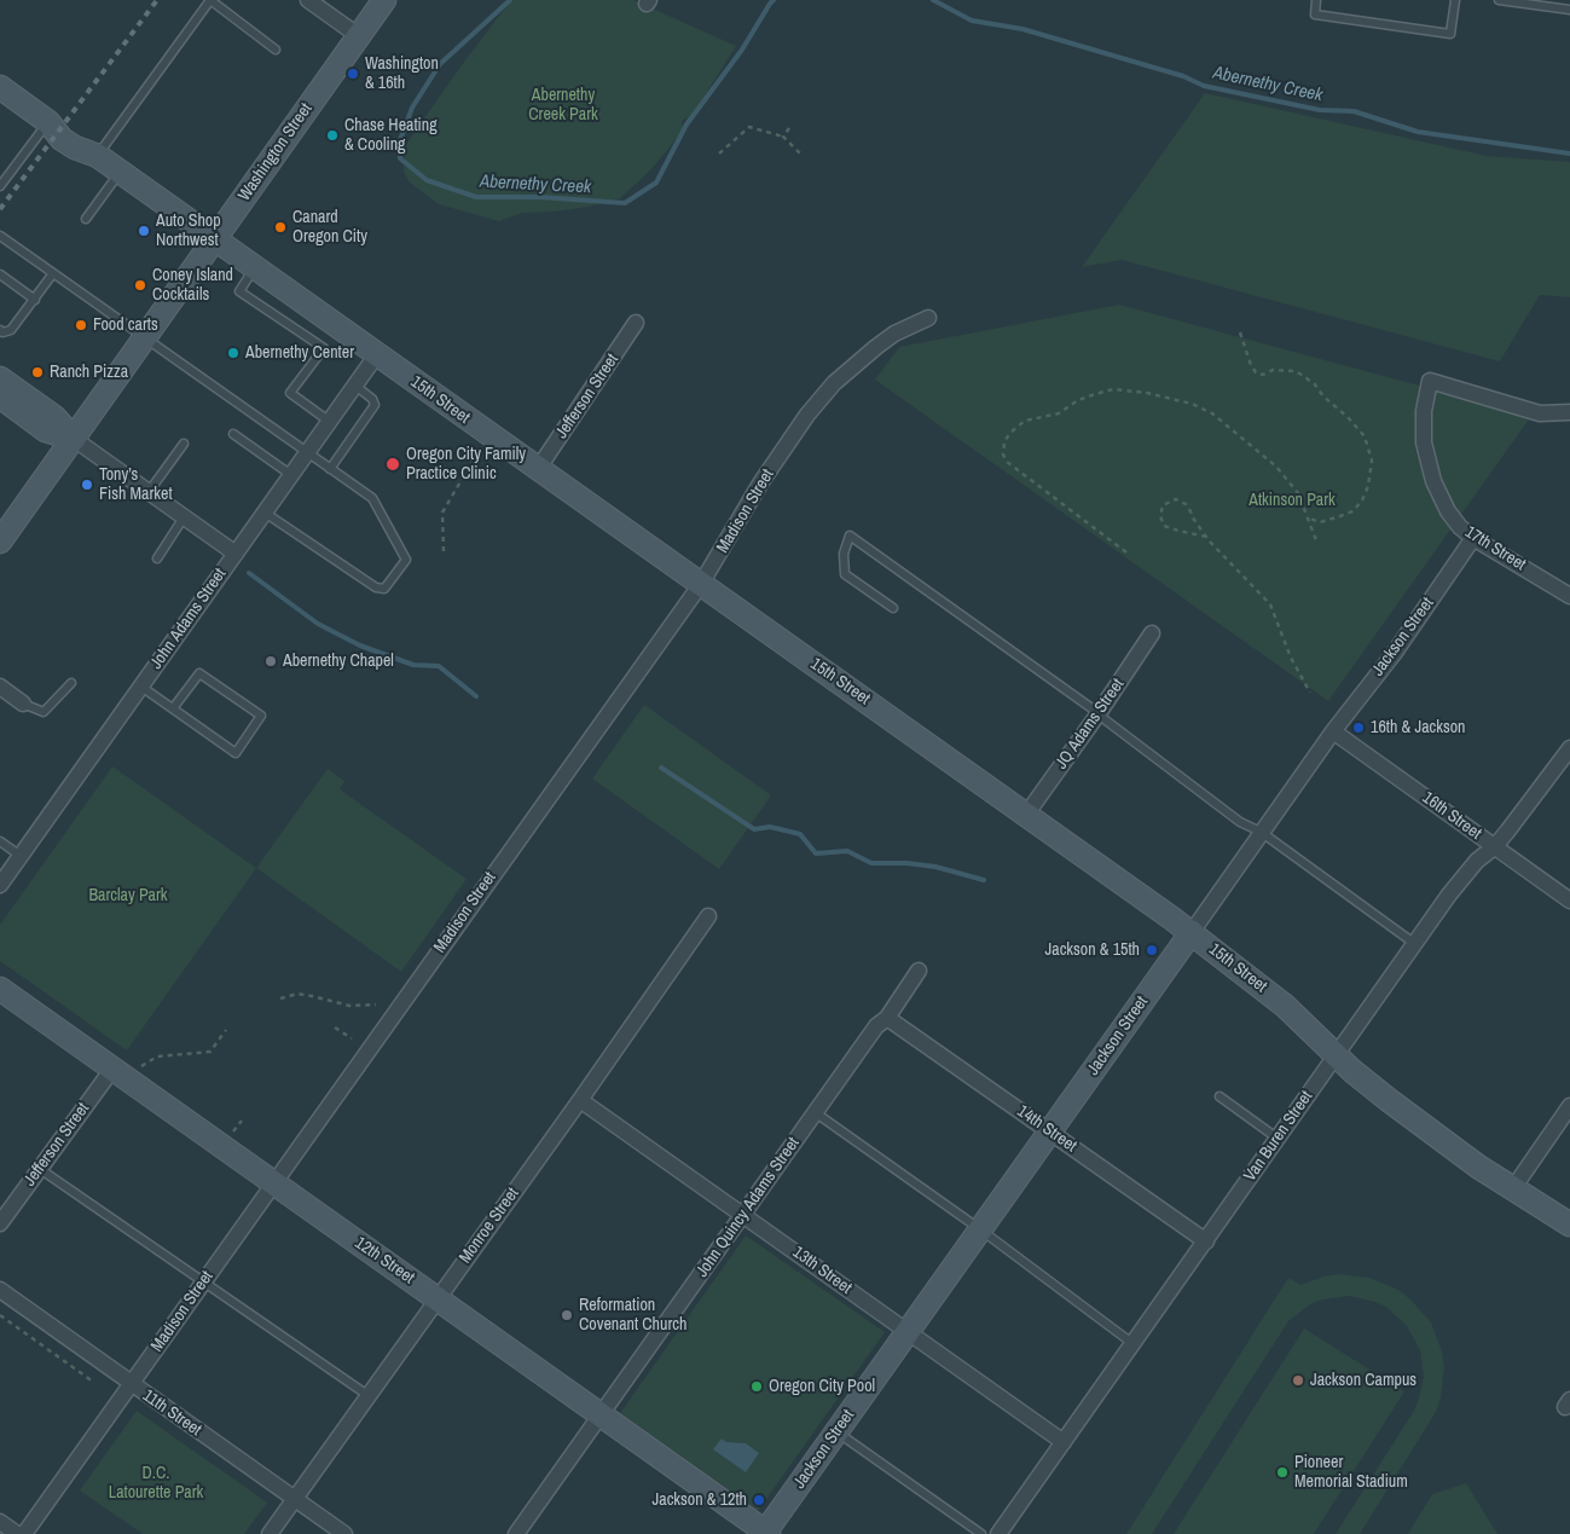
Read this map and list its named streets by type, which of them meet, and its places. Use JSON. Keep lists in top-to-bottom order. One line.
{"streets":{"street":["Washington Street","Jefferson Street","15th Street","Madison Street","17th Street","John Adams Street","Jackson Street","JQ Adams Street","16th Street","14th Street","Van Buren Street","John Quincy Adams Street","Monroe Street","12th Street","13th Street","11th Street"]},"crossings":[["Washington Street","15th Street"],["Jefferson Street","15th Street"],["Jefferson Street","12th Street"],["15th Street","Madison Street"],["15th Street","John Adams Street"],["15th Street","Jackson Street"],["15th Street","JQ Adams Street"],["15th Street","Van Buren Street"],["Madison Street","12th Street"],["Madison Street","11th Street"],["17th Street","Jackson Street"],["Jackson Street","16th Street"],["Jackson Street","14th Street"],["Jackson Street","12th Street"],["Jackson Street","13th Street"],["16th Street","Van Buren Street"],["14th Street","Van Buren Street"],["14th Street","John Quincy Adams Street"],["Van Buren Street","13th Street"],["John Quincy Adams Street","12th Street"],["John Quincy Adams Street","13th Street"],["Monroe Street","12th Street"],["Monroe Street","13th Street"],["Monroe Street","11th Street"]],"water":["Abernethy Creek"],"parks":["Abernethy Creek Park","Atkinson Park","Barclay Park","D.C. Latourette Park"],"places":["Washington & 16th","Chase Heating & Cooling","Canard Oregon City","Auto Shop Northwest","Coney Island Cocktails","Food carts","Abernethy Center","Ranch Pizza","Oregon City Family Practice Clinic","Tony’s Fish Market","Abernethy Chapel","16th & Jackson","Jackson & 15th","Reformation Covenant Church","Jackson Campus","Oregon City Pool","Pioneer Memorial Stadium","Jackson & 12th"]}
